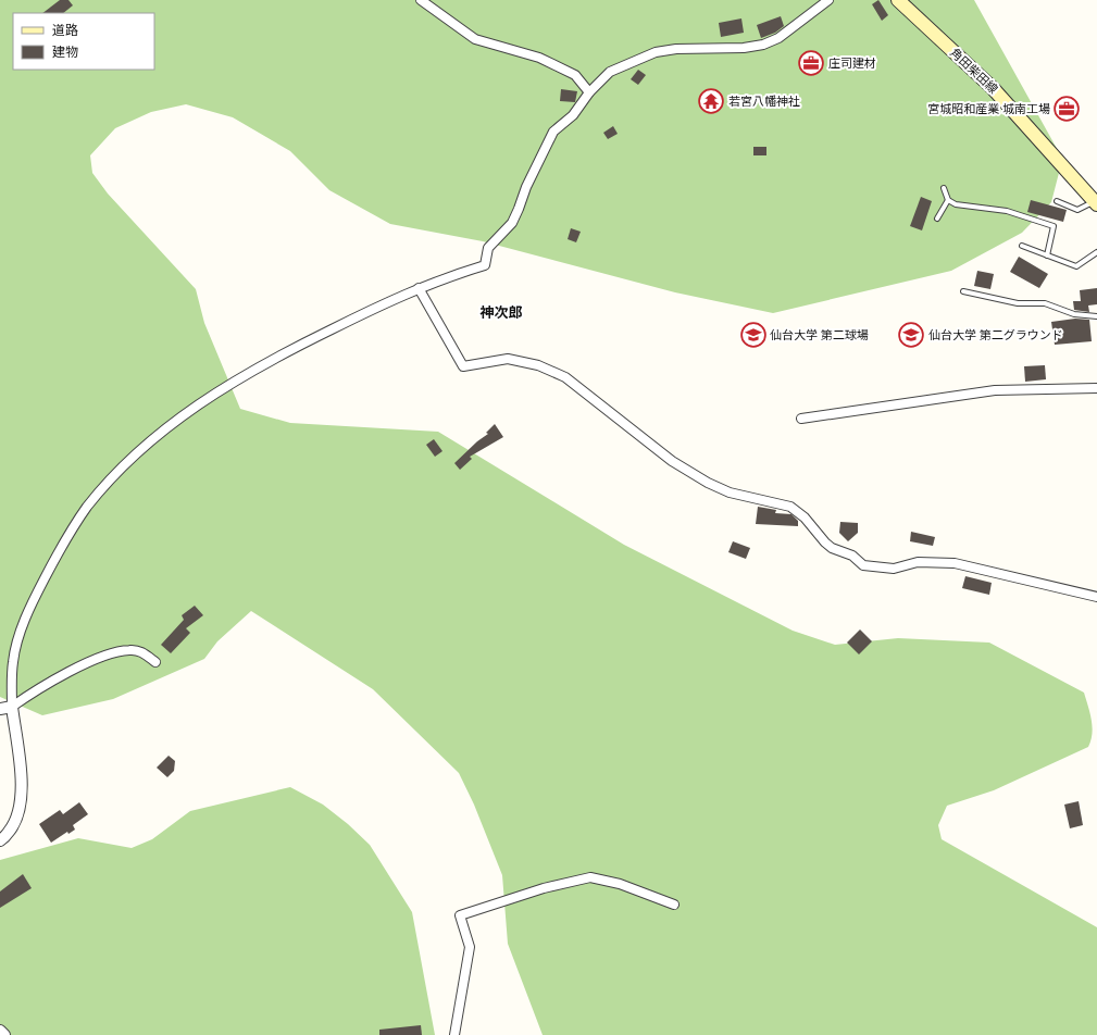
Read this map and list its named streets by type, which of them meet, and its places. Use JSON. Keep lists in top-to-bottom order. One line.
{"streets":{"main road":["角田柴田線"]},"districts":["神次郎"],"places":{"office":["庄司建材","宮城昭和産業 城南工場"],"temple":["若宮八幡神社"],"school or university":["仙台大学 第二球場","仙台大学 第二グラウンド"]},"legend":["道路","建物"]}
